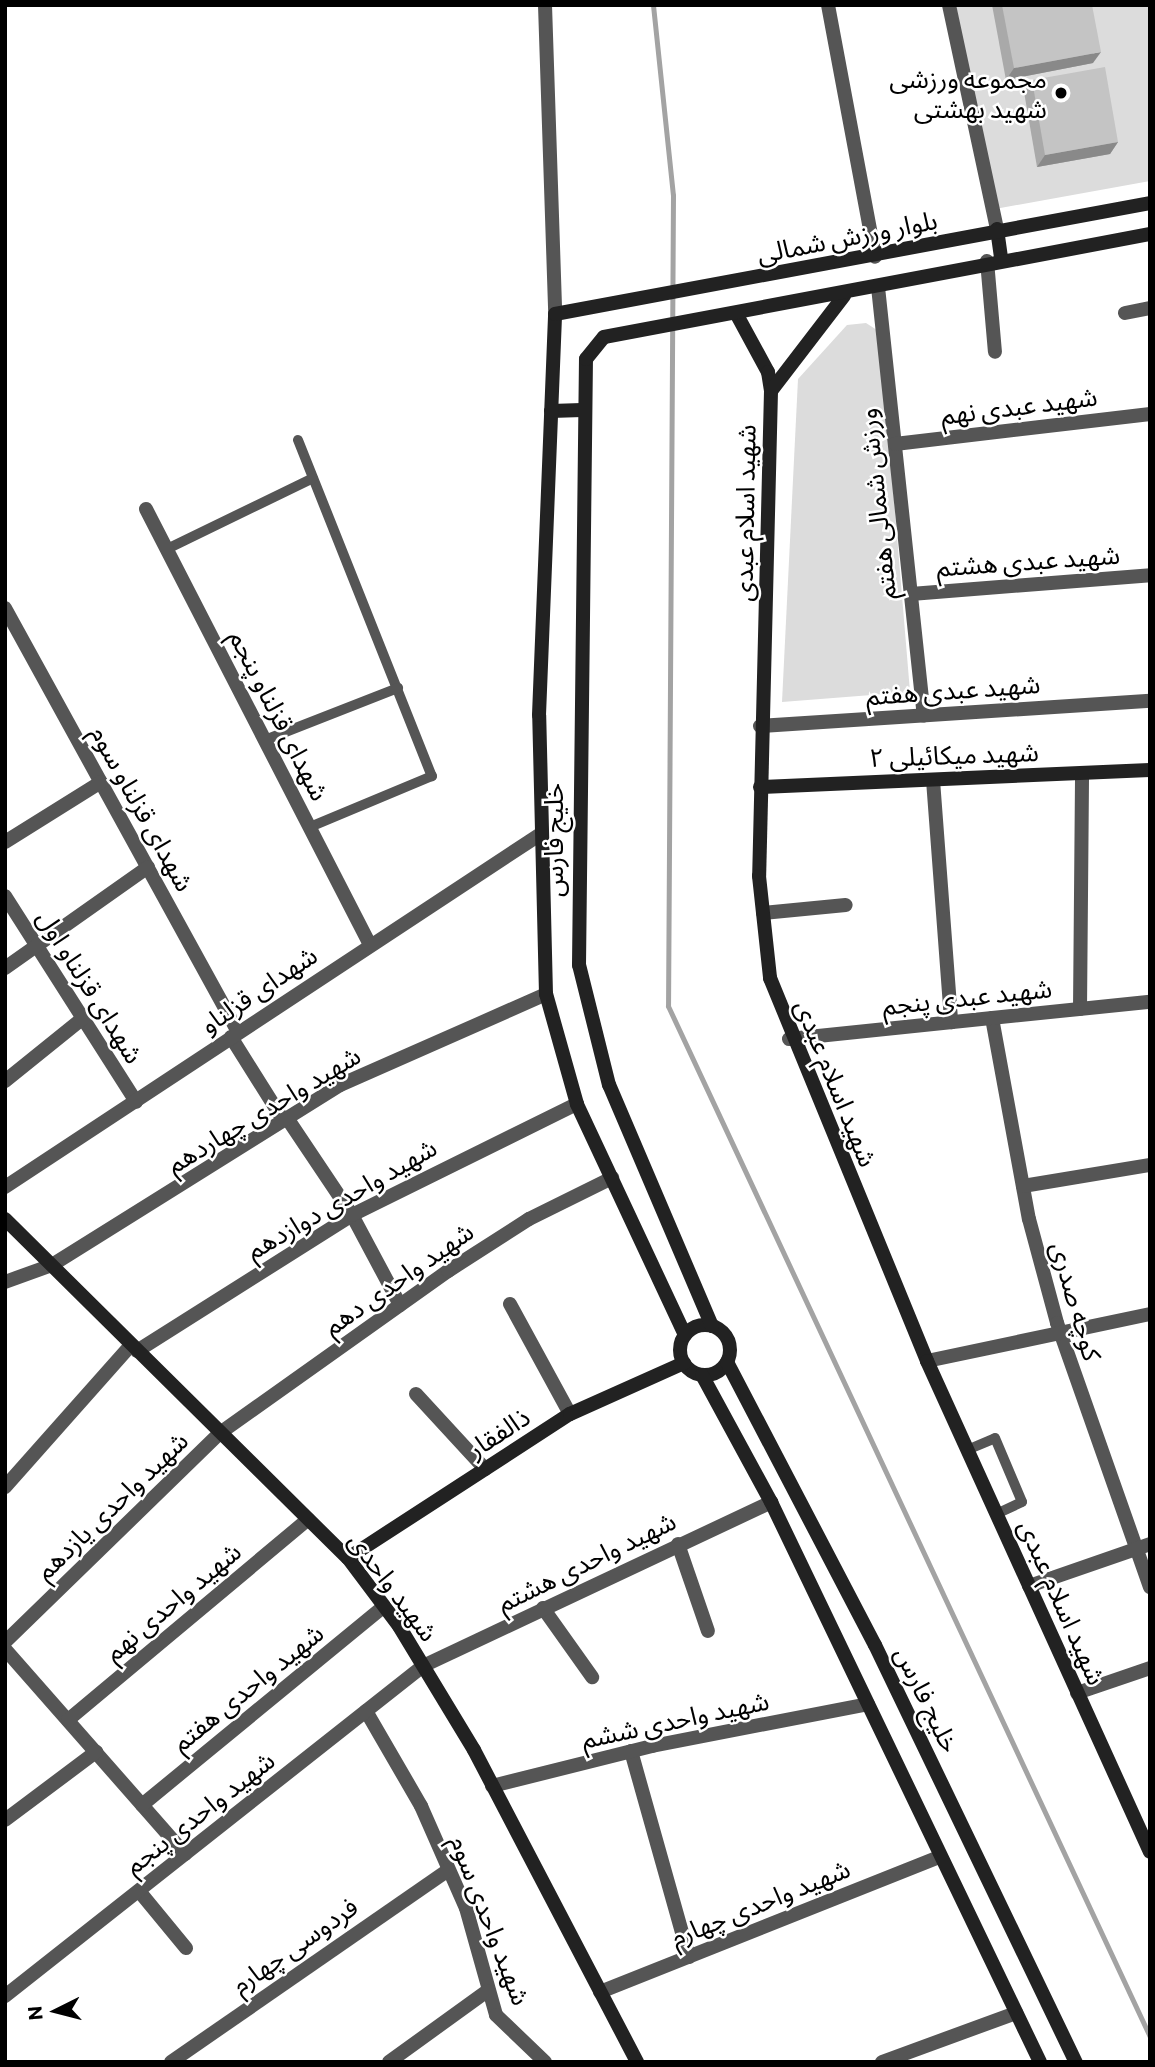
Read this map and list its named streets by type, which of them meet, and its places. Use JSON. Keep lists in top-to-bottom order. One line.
{"streets":{"main road":["بلوار ورزش شمالی","شهید اسلام عبدی","شهید میکائیلی ۲","خلیج فارس","ذالفقار","شهید واحدی"],"street":["شهید عبدی نهم","ورزش شمالی هفتم","شهید عبدی هشتم","شهید عبدی هفتم","شهدای قزلناو پنجم","شهدای قزلناو سوم","شهدای قزلناو اول","شهدای قزلناو","شهید عبدی پنجم","شهید واحدی چهاردهم","شهید واحدی دوازدهم","شهید واحدی دهم","کوچه صدری","شهید واحدی یازدهم","شهید واحدی هشتم","شهید واحدی نهم","شهید واحدی هفتم","شهید واحدی ششم","شهید واحدی پنجم","شهید واحدی چهارم","شهید واحدی سوم","فردوسی چهارم"]},"crossings":[["بلوار ورزش شمالی","ورزش شمالی هفتم"],["بلوار ورزش شمالی","شهید اسلام عبدی"],["بلوار ورزش شمالی","خلیج فارس"],["شهید عبدی نهم","ورزش شمالی هفتم"],["ورزش شمالی هفتم","شهید عبدی هشتم"],["ورزش شمالی هفتم","شهید عبدی هفتم"],["شهید اسلام عبدی","شهید عبدی هفتم"],["شهید اسلام عبدی","شهید میکائیلی ۲"],["شهید اسلام عبدی","شهید عبدی پنجم"],["شهدای قزلناو پنجم","شهدای قزلناو"],["شهدای قزلناو سوم","شهدای قزلناو"],["شهدای قزلناو سوم","شهید واحدی چهاردهم"],["شهدای قزلناو سوم","شهید واحدی دوازدهم"],["شهدای قزلناو سوم","شهید واحدی دهم"],["خلیج فارس","ذالفقار"],["شهدای قزلناو اول","شهدای قزلناو"],["شهید عبدی پنجم","کوچه صدری"],["شهید واحدی چهاردهم","شهید واحدی"],["شهید واحدی دوازدهم","شهید واحدی"],["شهید واحدی دهم","شهید واحدی یازدهم"],["شهید واحدی دهم","شهید واحدی"],["ذالفقار","شهید واحدی"],["شهید واحدی یازدهم","شهید واحدی"],["شهید واحدی هشتم","شهید واحدی"],["شهید واحدی هشتم","شهید واحدی پنجم"],["شهید واحدی","شهید واحدی نهم"],["شهید واحدی","شهید واحدی هفتم"],["شهید واحدی","شهید واحدی ششم"],["شهید واحدی","شهید واحدی پنجم"],["شهید واحدی","شهید واحدی چهارم"],["شهید واحدی پنجم","شهید واحدی سوم"],["شهید واحدی سوم","فردوسی چهارم"]],"places":["مجموعه ورزشی شهید بهشتی"],"north":"left"}
